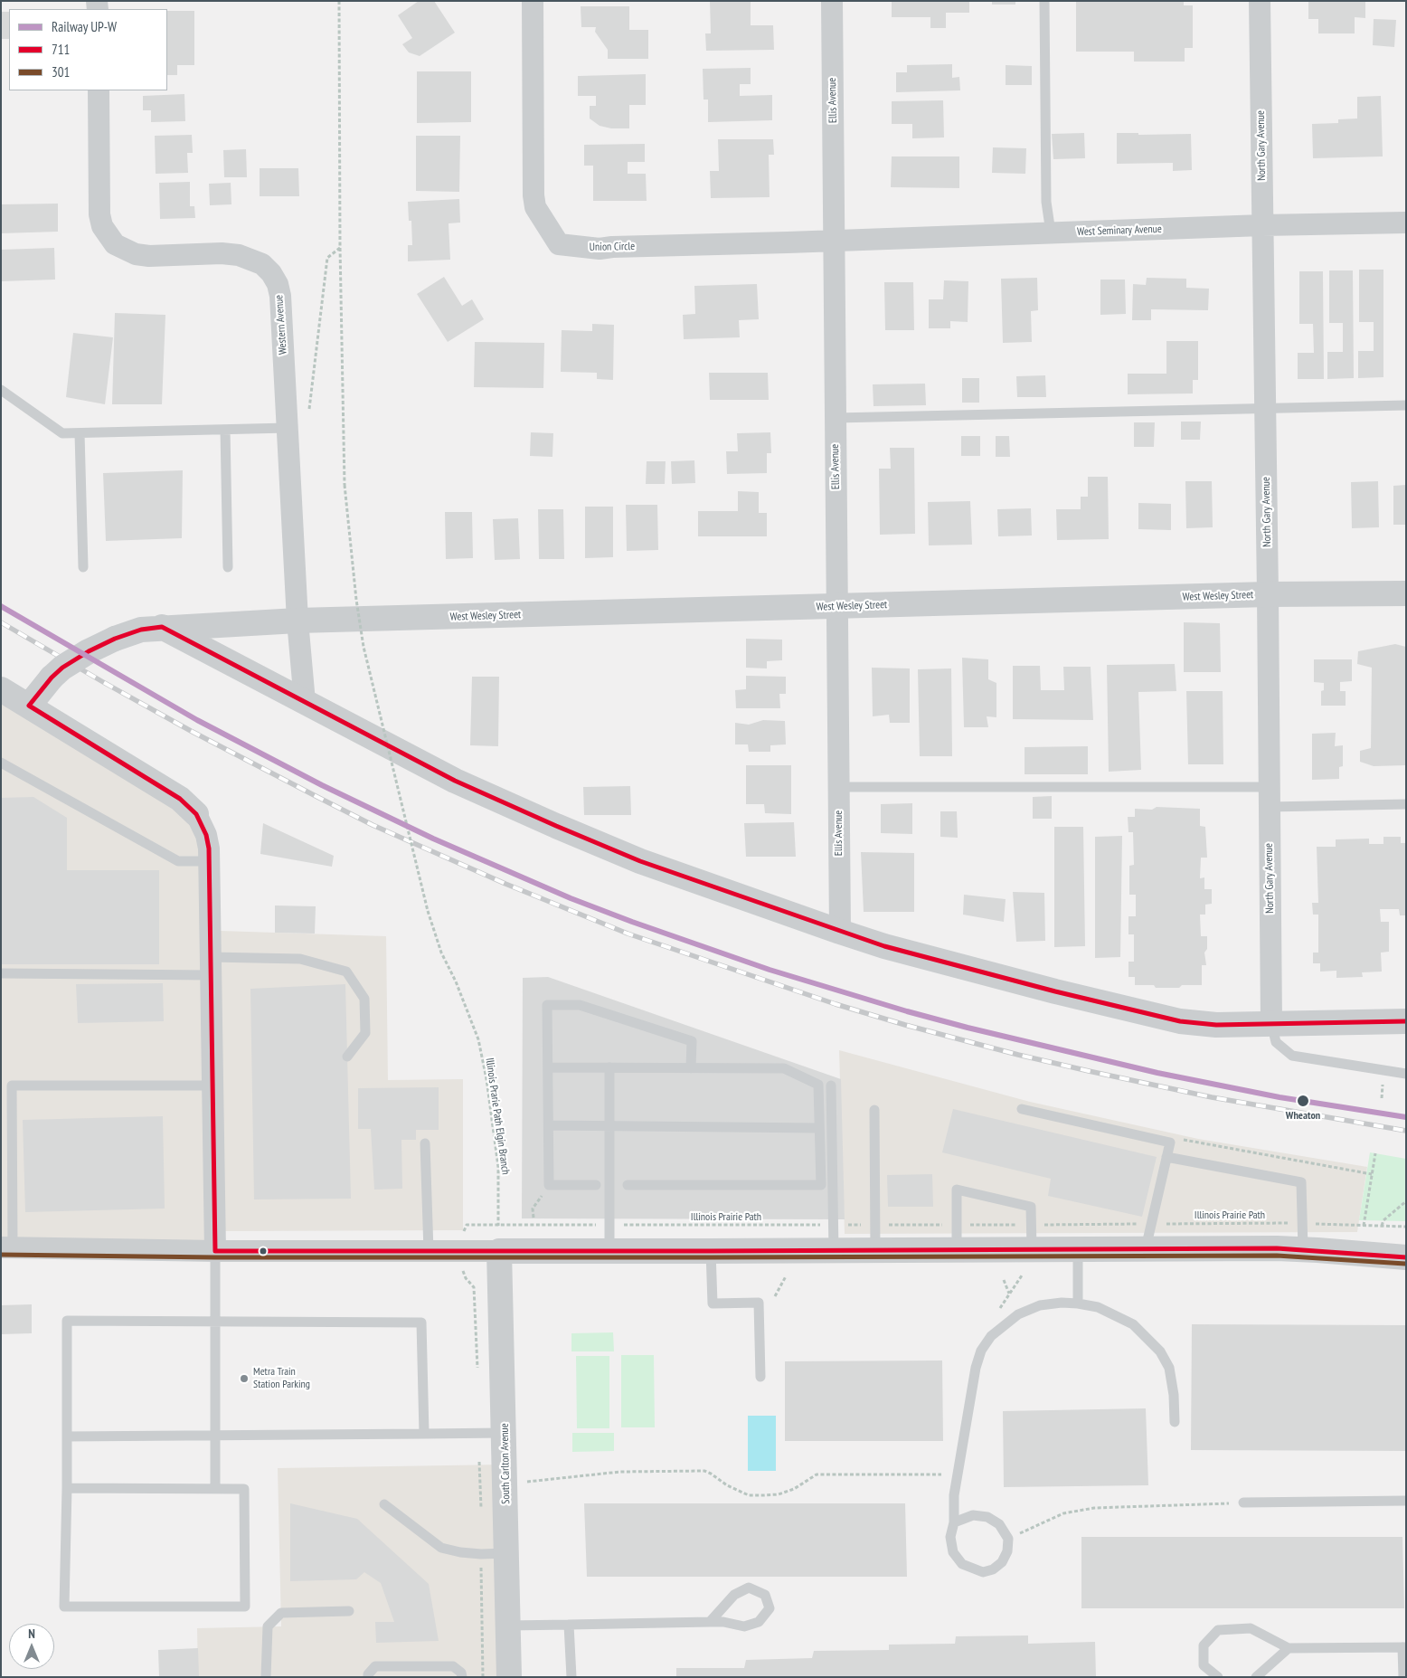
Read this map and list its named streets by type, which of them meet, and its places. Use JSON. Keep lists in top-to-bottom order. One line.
{"streets":{"street":["Ellis Avenue","North Gary Avenue","West Seminary Avenue","Union Circle","Western Avenue","West Wesley Street","South Carlton Avenue"],"path":["Illinois Prarie Path Elgin Branch","Illinois Prairie Path"]},"crossings":[["Ellis Avenue","West Seminary Avenue"],["Ellis Avenue","Union Circle"],["Ellis Avenue","West Wesley Street"],["North Gary Avenue","West Seminary Avenue"],["North Gary Avenue","West Wesley Street"],["West Seminary Avenue","Union Circle"],["Western Avenue","West Wesley Street"]],"places":["Wheaton","Metra Train Station Parking"],"lines":["rail line UP-W","transit line 711","transit line 301"],"legend":["Railway UP-W","711","301"],"north":"top"}
